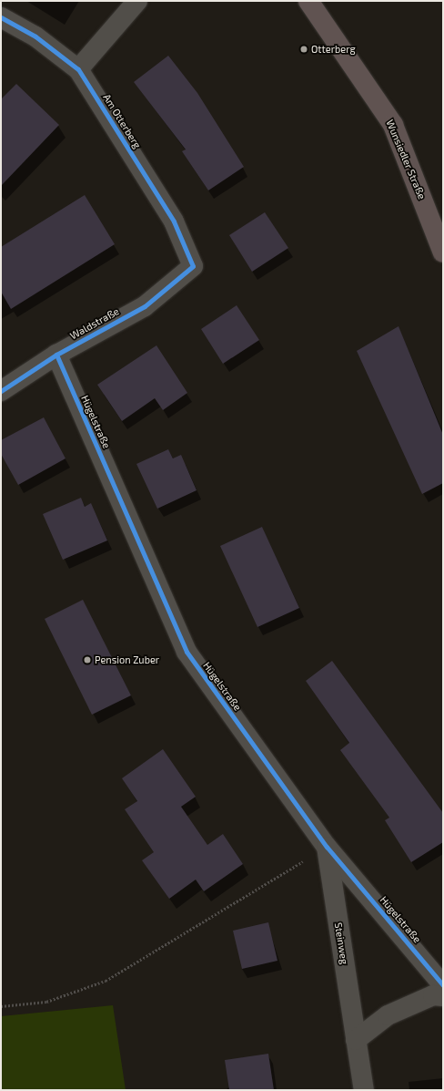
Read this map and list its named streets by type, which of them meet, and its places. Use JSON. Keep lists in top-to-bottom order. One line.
{"streets":{"main road":["Wunsiedler Straße"],"street":["Am Otterberg","Waldstraße","Hügelstraße","Steinweg"]},"crossings":[["Am Otterberg","Waldstraße"],["Waldstraße","Hügelstraße"],["Hügelstraße","Steinweg"]],"places":["Otterberg","Pension Zuber"]}
